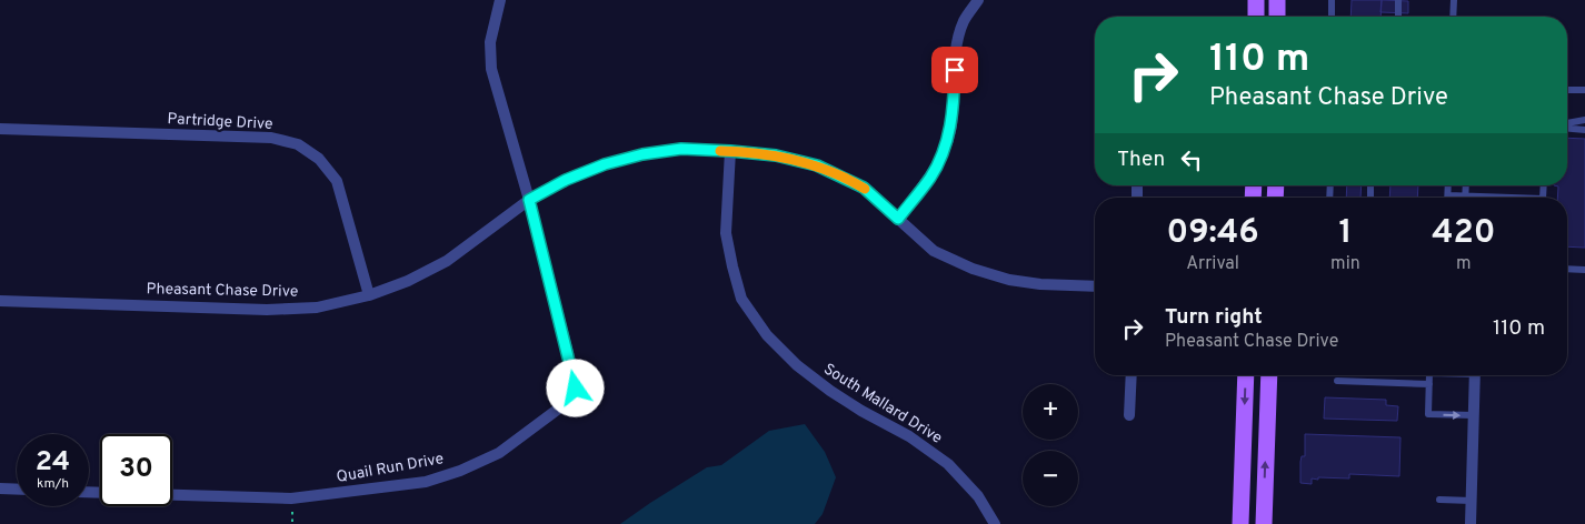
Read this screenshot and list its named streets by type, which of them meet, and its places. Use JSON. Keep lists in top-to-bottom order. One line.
{"streets":{"street":["Partridge Drive","Pheasant Chase Drive","South Mallard Drive","Quail Run Drive"]},"crossings":[["Partridge Drive","Pheasant Chase Drive"],["Pheasant Chase Drive","South Mallard Drive"],["Pheasant Chase Drive","Quail Run Drive"]],"page":{"turn":["110 m","Pheasant Chase Drive"],"then":"Then","eta":["09:46","Arrival","1","min","420","m"],"list":[{"name":"Turn right","note":"Pheasant Chase Drive","value":"110 m"}],"map_buttons":["+","−"],"speed":"24 km/h","limit":"30"}}
